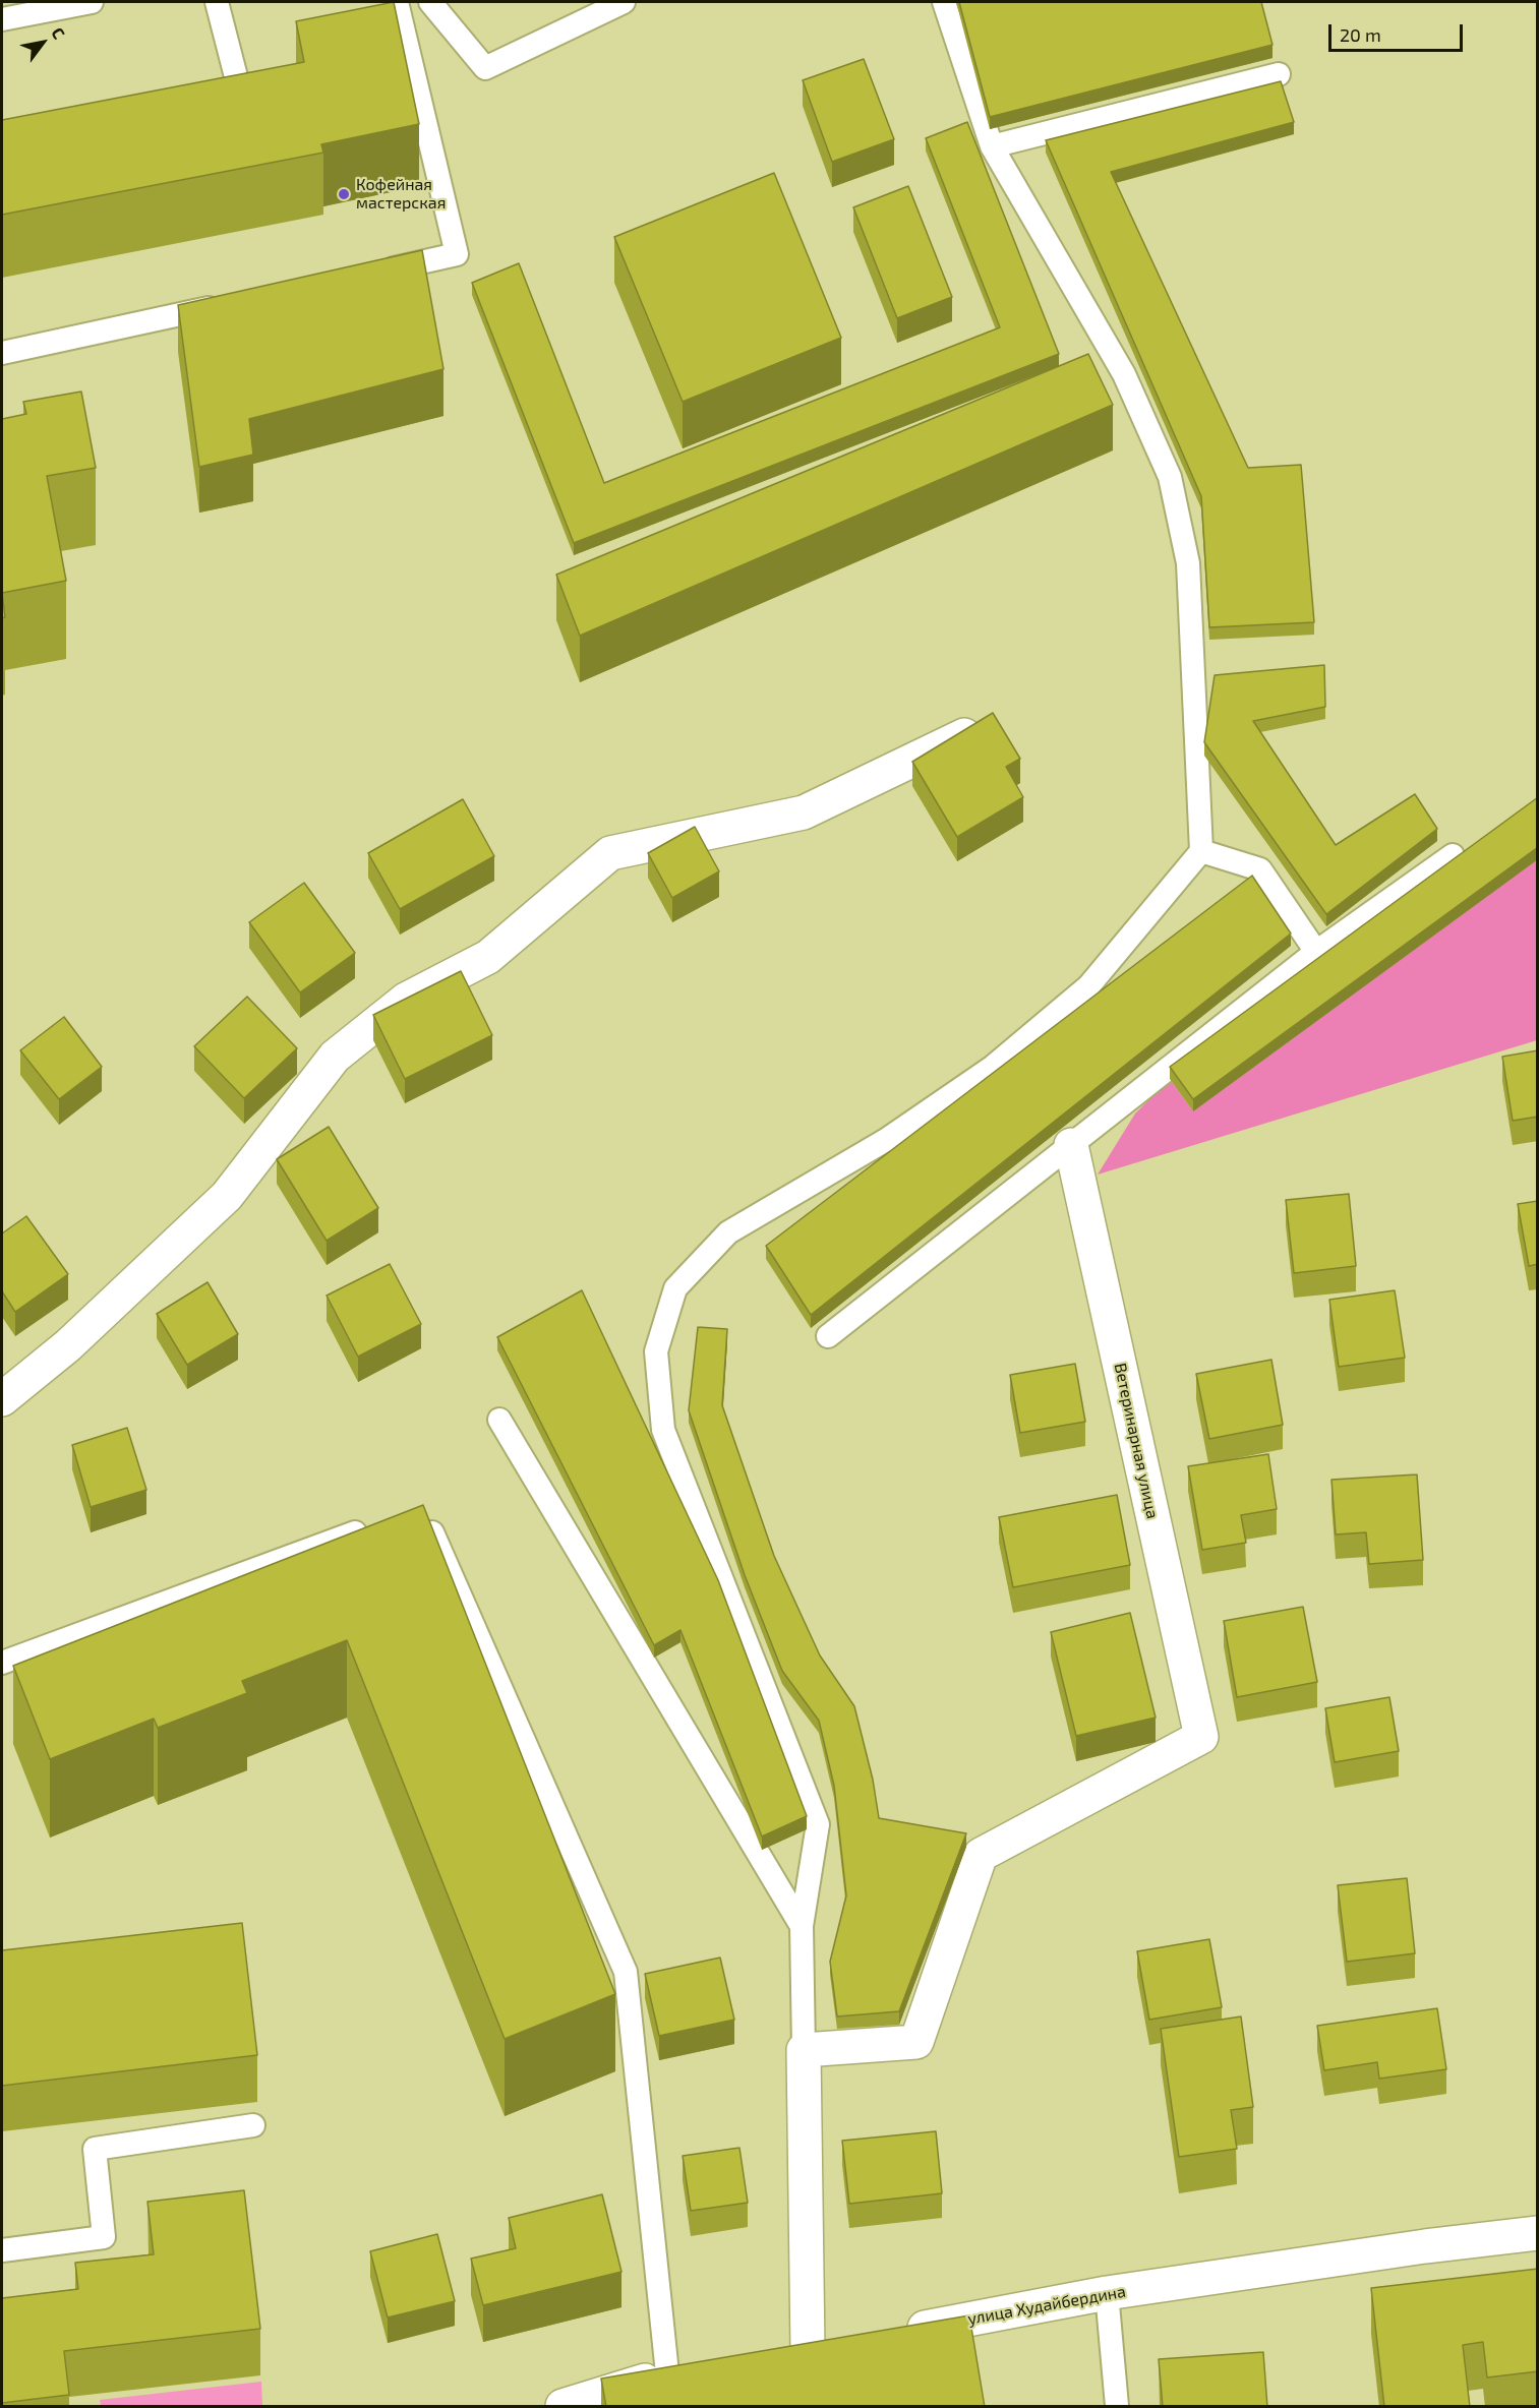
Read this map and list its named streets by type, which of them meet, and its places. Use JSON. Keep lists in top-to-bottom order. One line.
{"streets":{"street":["Ветеринарная улица","улица Худайбердина"]},"places":["Кофейная мастерская"],"scale_bar":"20 m","north":"top right"}
